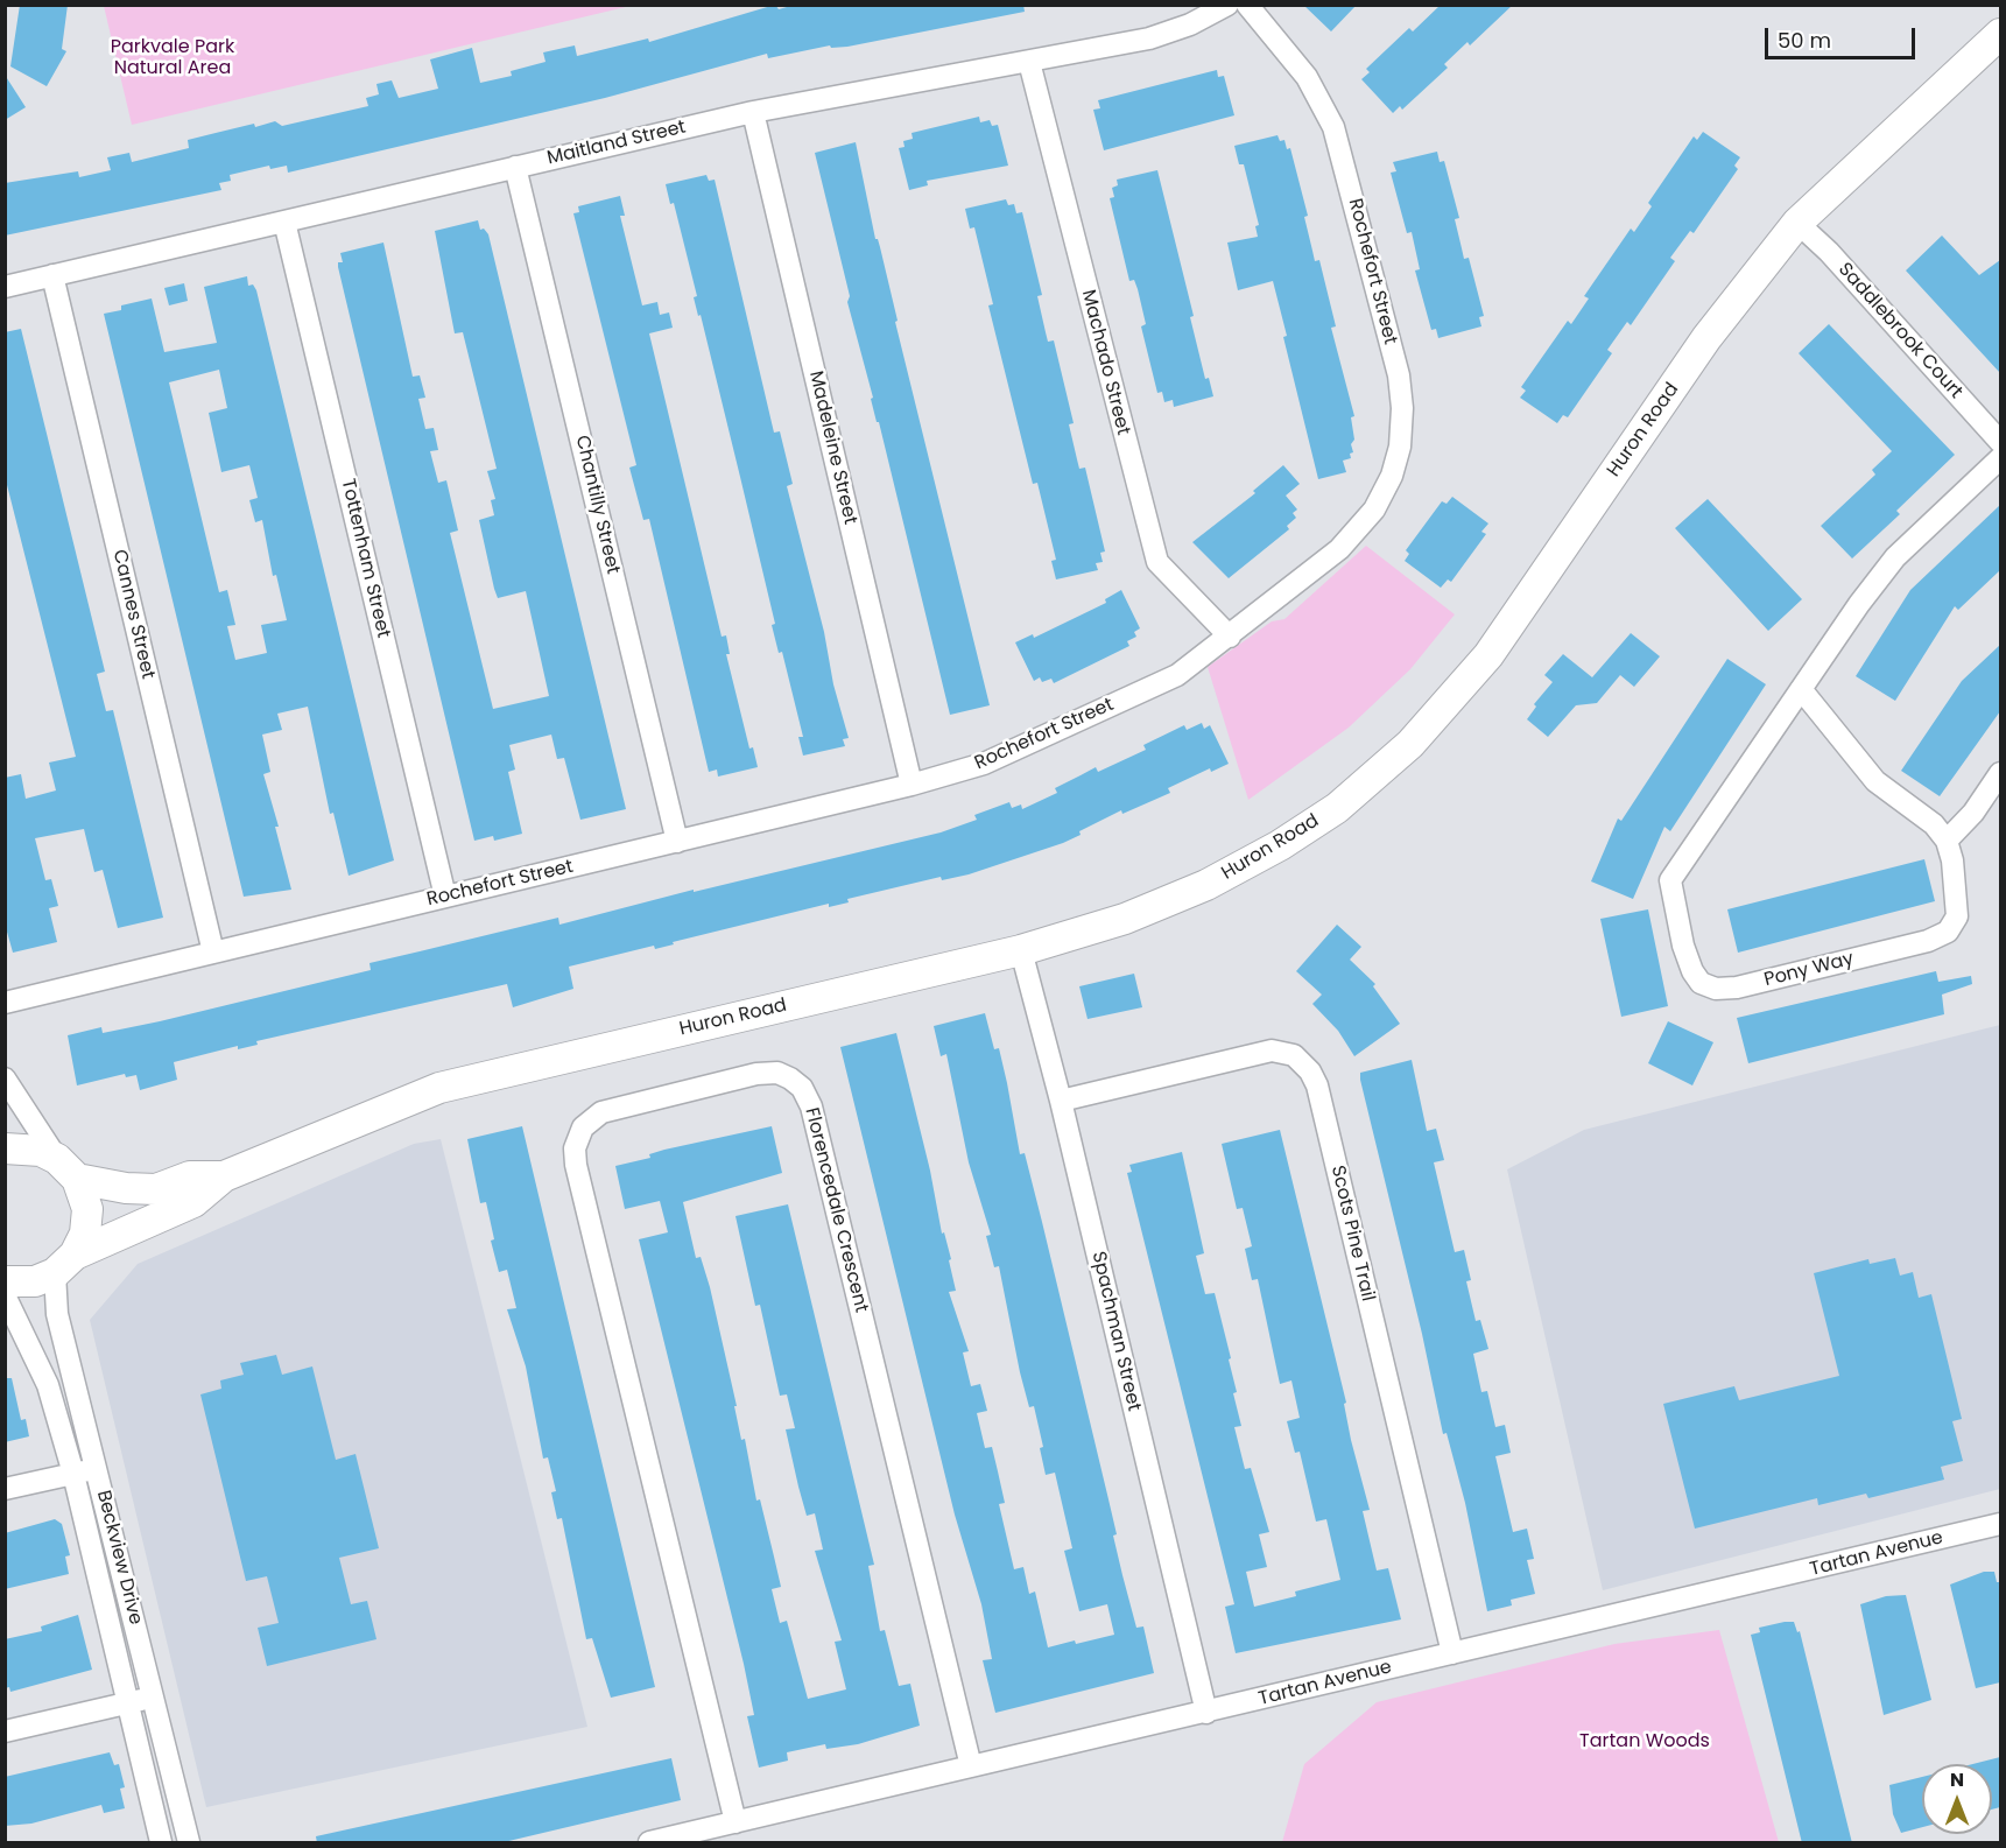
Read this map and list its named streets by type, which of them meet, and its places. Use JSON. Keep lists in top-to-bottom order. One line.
{"streets":{"main road":["Huron Road"],"street":["Maitland Street","Rochefort Street","Saddlebrook Court","Machado Street","Madeleine Street","Chantilly Street","Tottenham Street","Cannes Street","Pony Way","Florencedale Crescent","Scots Pine Trail","Spachman Street","Tartan Avenue","Beckview Drive"]},"crossings":[["Maitland Street","Machado Street"],["Maitland Street","Madeleine Street"],["Maitland Street","Chantilly Street"],["Maitland Street","Tottenham Street"],["Maitland Street","Cannes Street"],["Rochefort Street","Machado Street"],["Rochefort Street","Madeleine Street"],["Rochefort Street","Chantilly Street"],["Rochefort Street","Tottenham Street"],["Rochefort Street","Cannes Street"],["Saddlebrook Court","Huron Road"],["Huron Road","Spachman Street"],["Huron Road","Beckview Drive"],["Florencedale Crescent","Tartan Avenue"],["Scots Pine Trail","Spachman Street"],["Scots Pine Trail","Tartan Avenue"],["Spachman Street","Tartan Avenue"]],"parks":["Parkvale Park Natural Area","Tartan Woods"],"scale_bar":"50 m","north":"top"}
